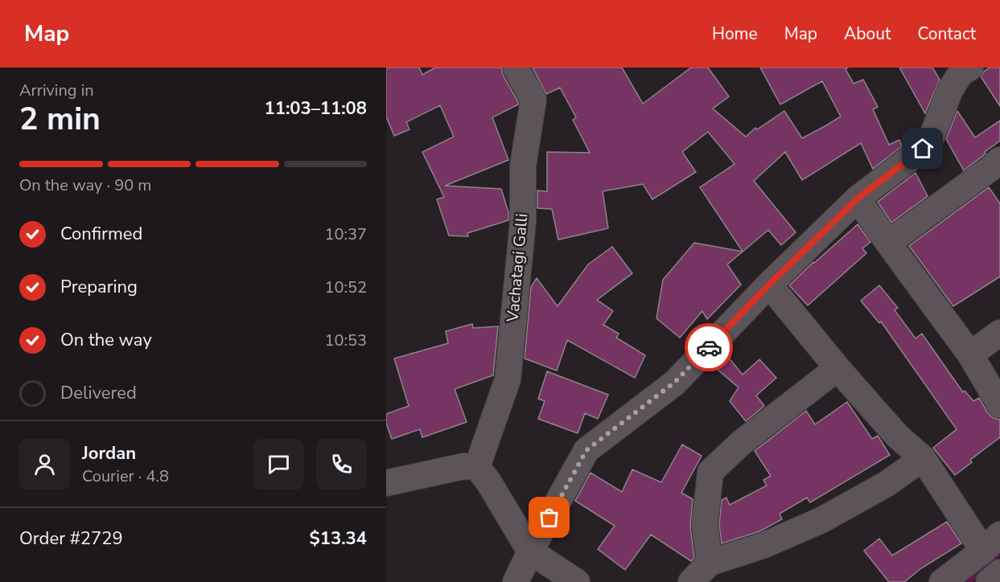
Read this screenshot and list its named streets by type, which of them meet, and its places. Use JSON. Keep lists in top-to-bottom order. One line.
{"streets":{"street":["Vachatagi Galli"]},"page":{"header":"Map","nav":["Home","Map","About","Contact"],"heading":["2 min","Arriving in","11:03–11:08"],"panel":["Jordan","Courier · 4.8","Order #2729","$13.34"],"bar":"On the way · 90 m","list":[["Confirmed","10:37"],["Preparing","10:52"],["On the way","10:53"],"Delivered"]}}
